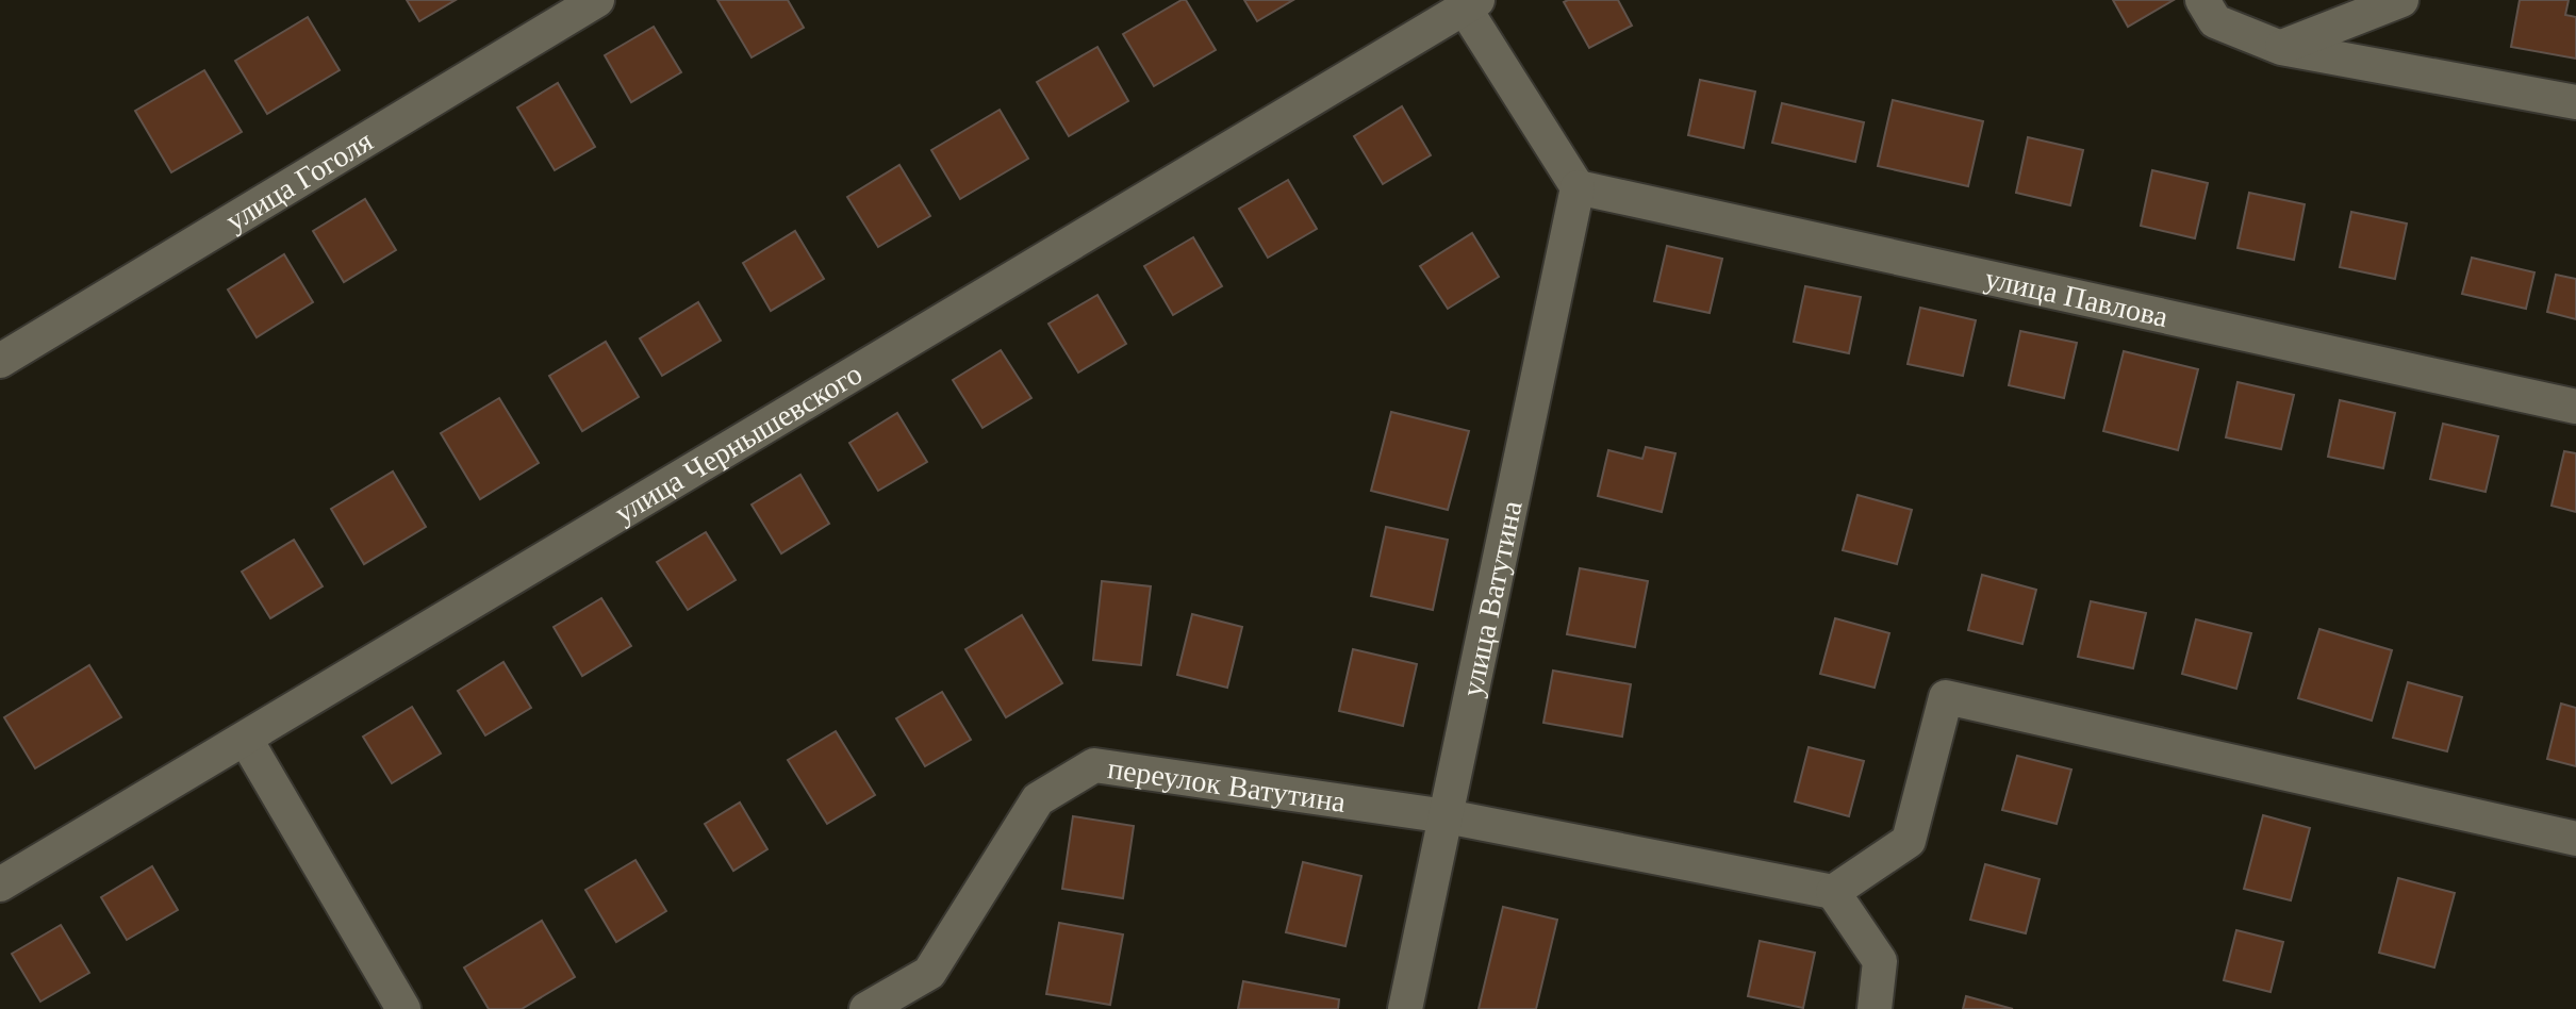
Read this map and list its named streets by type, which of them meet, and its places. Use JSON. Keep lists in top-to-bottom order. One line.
{"streets":{"street":["улица Гоголя","улица Павлова","улица Чернышевского","улица Ватутина","переулок Ватутина"]},"crossings":[["улица Павлова","улица Ватутина"],["улица Ватутина","переулок Ватутина"]]}
